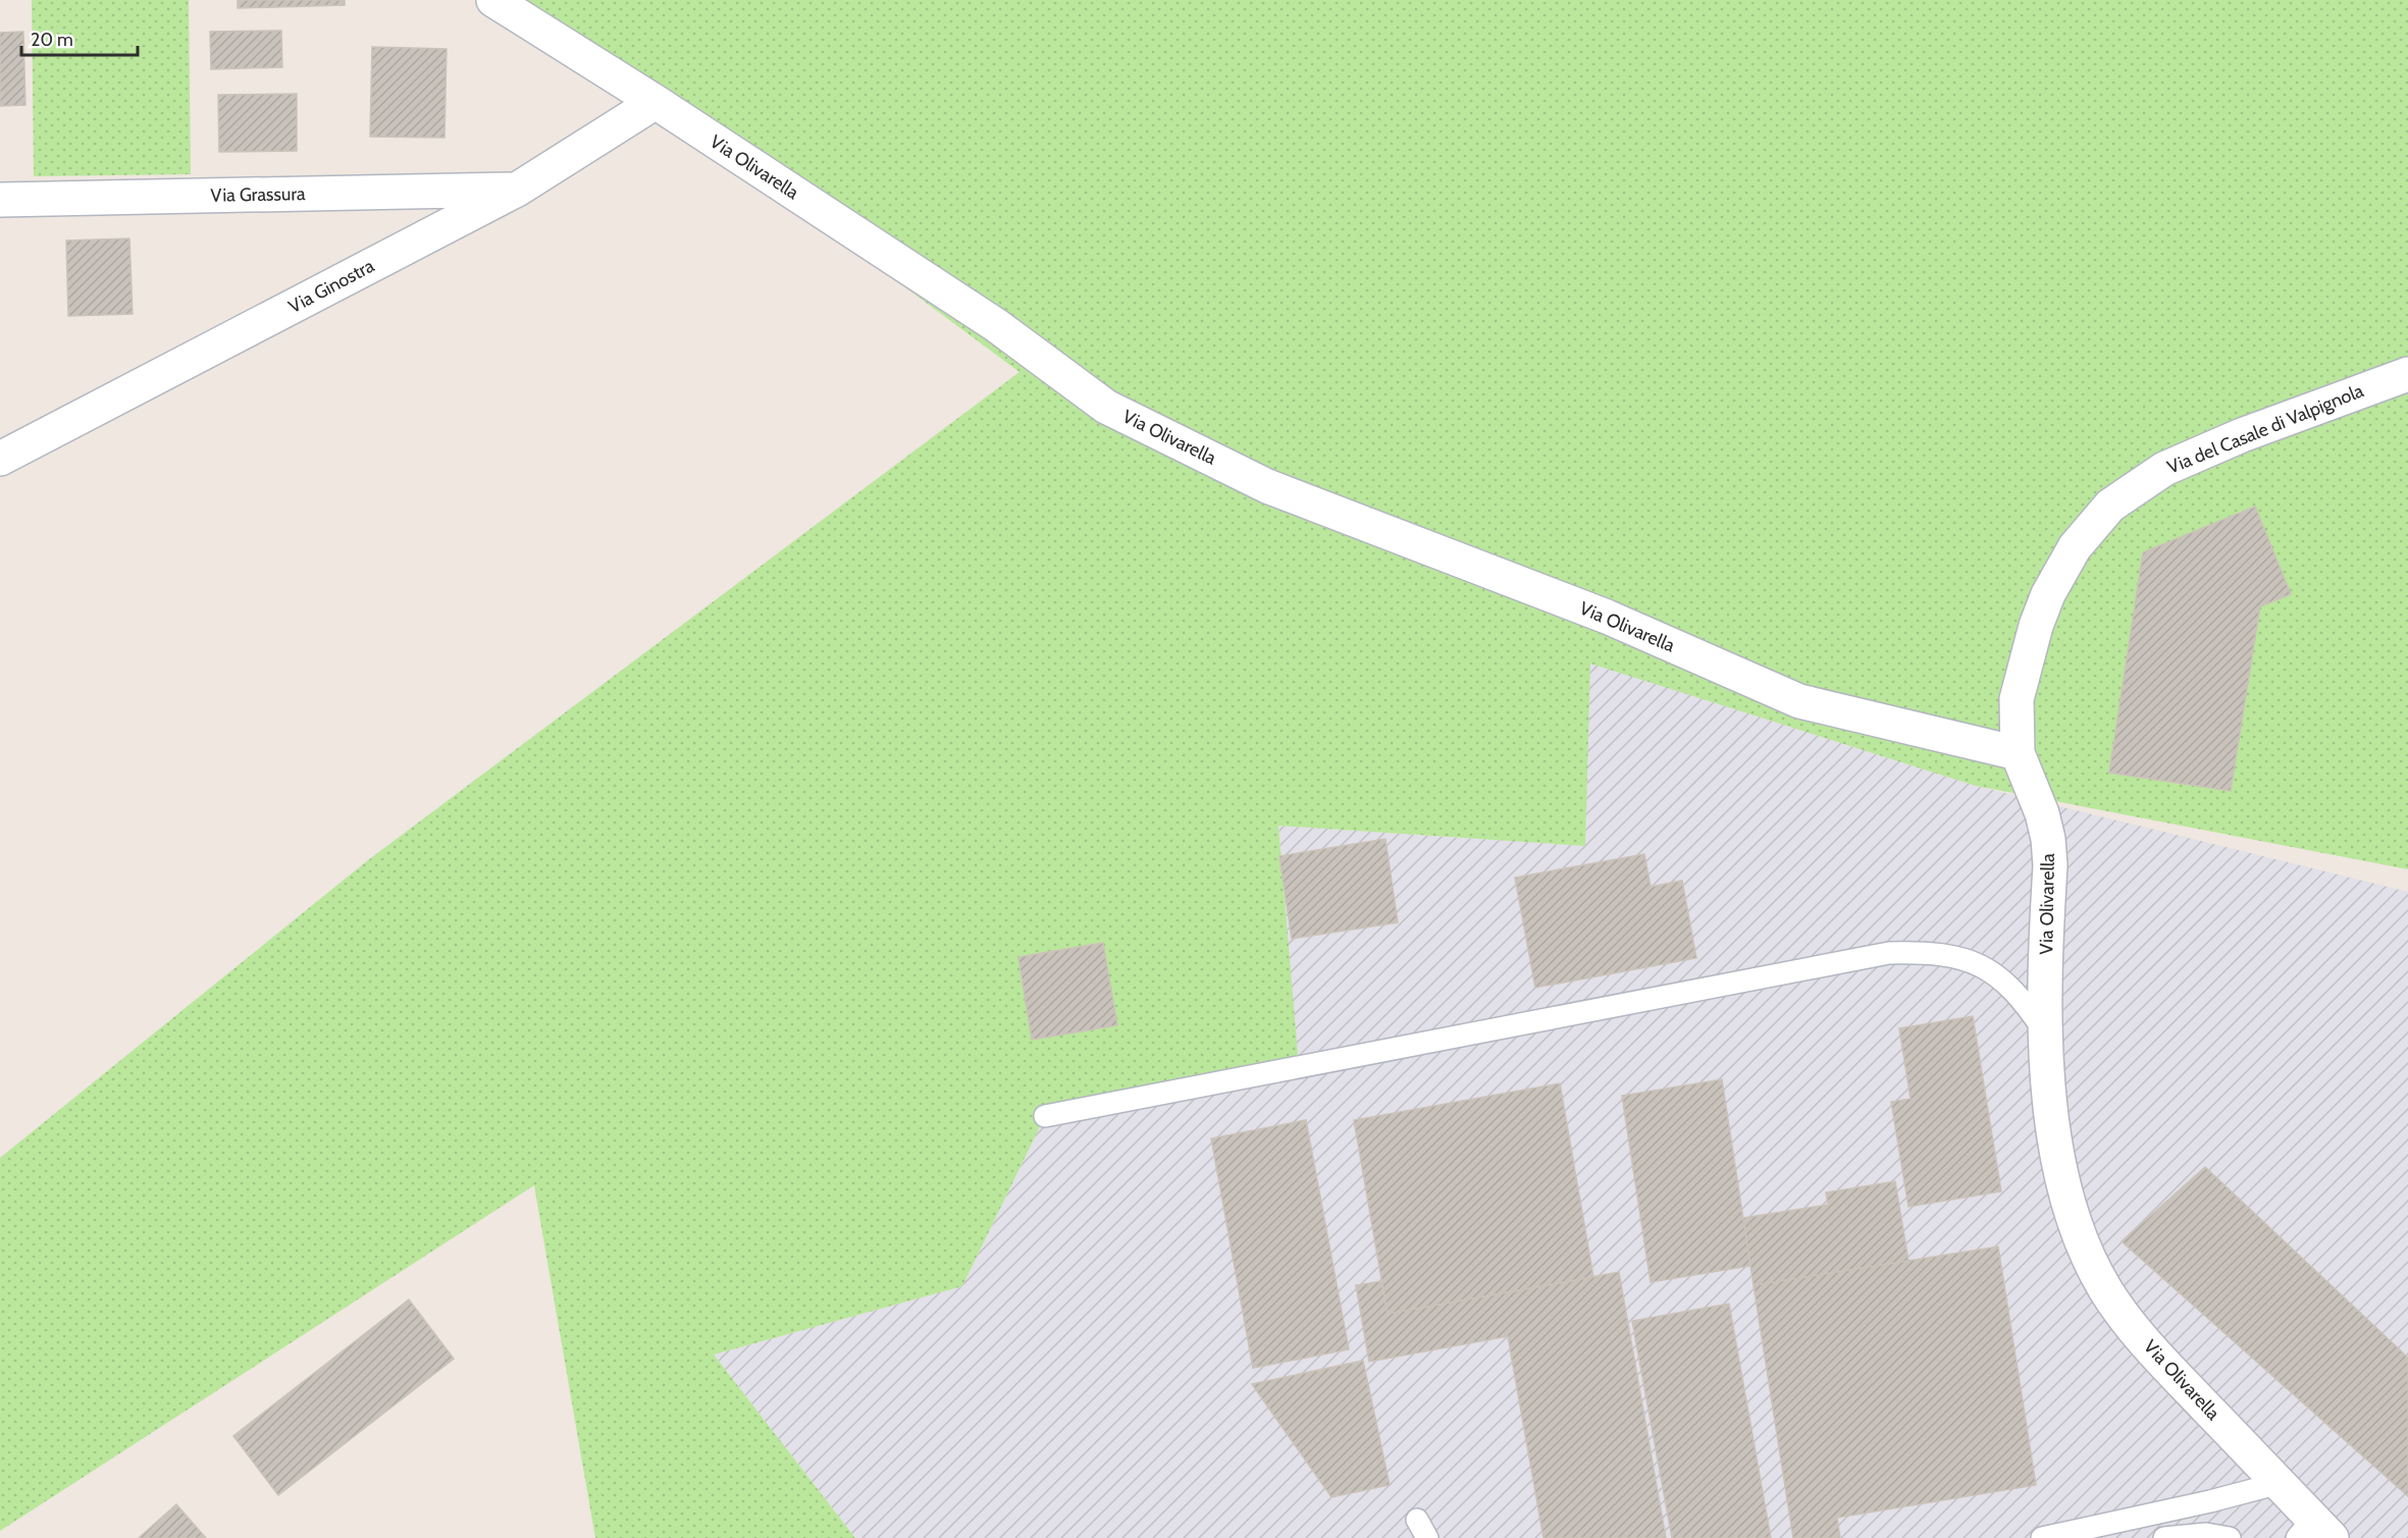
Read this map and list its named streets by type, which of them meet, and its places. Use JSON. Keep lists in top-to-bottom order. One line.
{"streets":{"street":["Via Olivarella","Via Grassura","Via Ginostra","Via del Casale di Valpignola"]},"crossings":[["Via Olivarella","Via Ginostra"],["Via Olivarella","Via del Casale di Valpignola"],["Via Grassura","Via Ginostra"]],"scale_bar":"20 m"}
